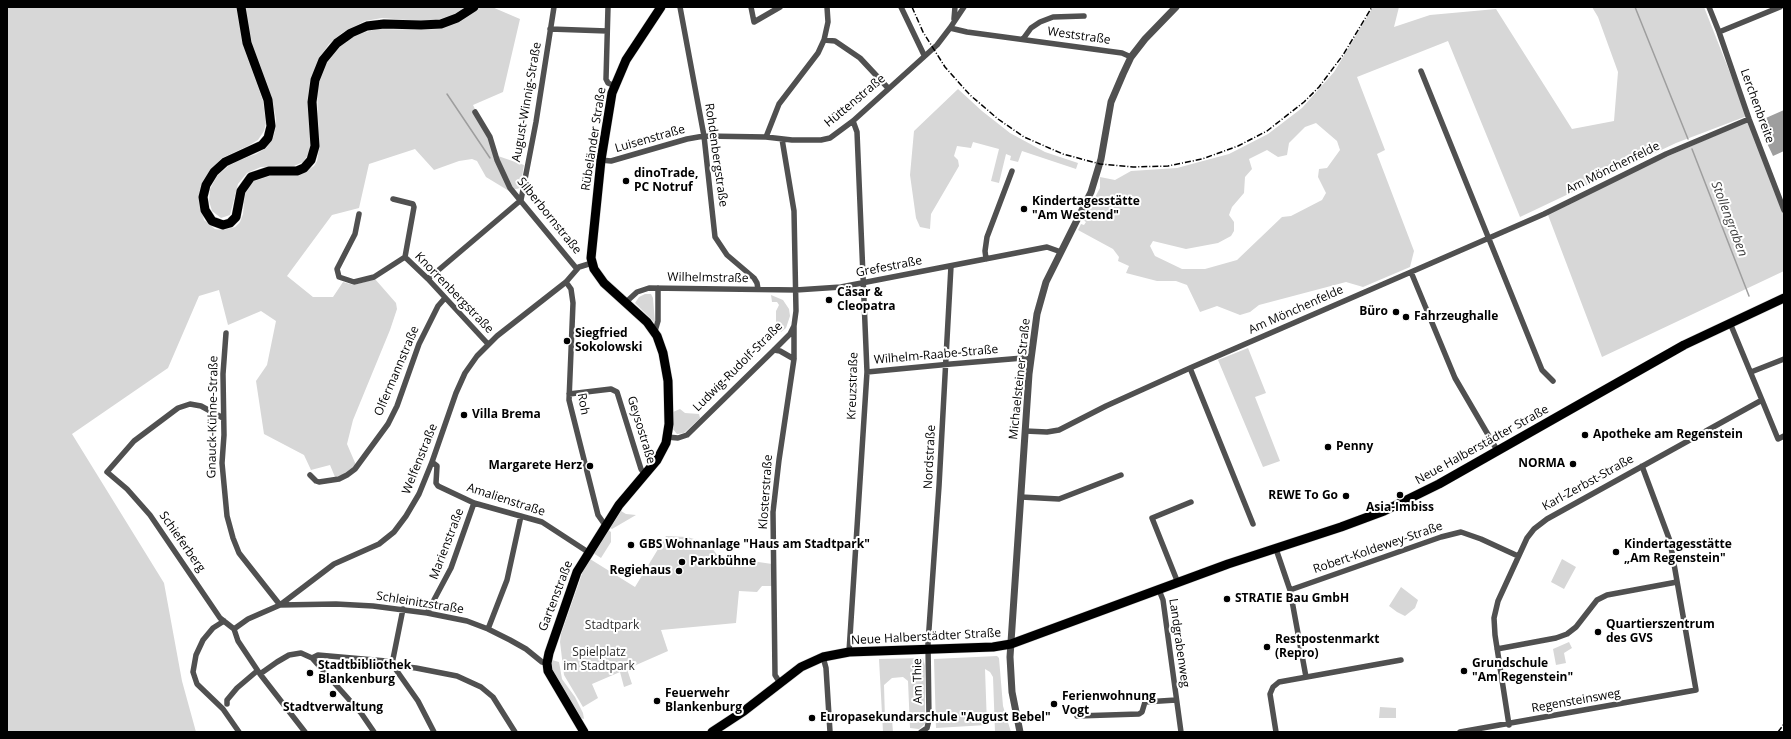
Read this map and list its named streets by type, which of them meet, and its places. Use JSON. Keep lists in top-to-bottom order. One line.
{"streets":{"main road":["Rübeländer Straße","Neue Halberstädter Straße","Gartenstraße"],"street":["Weststraße","Hüttenstraße","August-Winnig-Straße","Lerchenbreite","Luisenstraße","Rohdenbergstraße","Am Mönchenfelde","Silberbornstraße","Grefestraße","Wilhelmstraße","Knorrenbergstraße","Wilhelm-Raabe-Straße","Ludwig-Rudolf-Straße","Olfermannstraße","Michaelsteiner Straße","Kreuzstraße","Roh","Gnauck-Kühne-Straße","Geysostraße","Nordstraße","Welfenstraße","Karl-Zerbst-Straße","Klosterstraße","Amalienstraße","Schieferberg","Marienstraße","Robert-Koldewey-Straße","Schleinitzstraße","Landgrabenweg","Am Thie","Regensteinsweg"]},"crossings":[["Weststraße","Hüttenstraße"],["Weststraße","Michaelsteiner Straße"],["Hüttenstraße","Luisenstraße"],["Hüttenstraße","Rohdenbergstraße"],["Hüttenstraße","Ludwig-Rudolf-Straße"],["Hüttenstraße","Kreuzstraße"],["August-Winnig-Straße","Silberbornstraße"],["Lerchenbreite","Am Mönchenfelde"],["Rübeländer Straße","Luisenstraße"],["Rübeländer Straße","Welfenstraße"],["Luisenstraße","Rohdenbergstraße"],["Rohdenbergstraße","Wilhelmstraße"],["Am Mönchenfelde","Michaelsteiner Straße"],["Silberbornstraße","Welfenstraße"],["Grefestraße","Wilhelmstraße"],["Grefestraße","Ludwig-Rudolf-Straße"],["Grefestraße","Michaelsteiner Straße"],["Grefestraße","Kreuzstraße"],["Grefestraße","Nordstraße"],["Wilhelmstraße","Ludwig-Rudolf-Straße"],["Knorrenbergstraße","Olfermannstraße"],["Knorrenbergstraße","Welfenstraße"],["Wilhelm-Raabe-Straße","Michaelsteiner Straße"],["Wilhelm-Raabe-Straße","Kreuzstraße"],["Wilhelm-Raabe-Straße","Nordstraße"],["Ludwig-Rudolf-Straße","Klosterstraße"],["Ludwig-Rudolf-Straße","Gartenstraße"],["Michaelsteiner Straße","Neue Halberstädter Straße"],["Kreuzstraße","Neue Halberstädter Straße"],["Roh","Geysostraße"],["Roh","Welfenstraße"],["Roh","Gartenstraße"],["Gnauck-Kühne-Straße","Welfenstraße"],["Gnauck-Kühne-Straße","Schieferberg"],["Gnauck-Kühne-Straße","Schleinitzstraße"],["Geysostraße","Gartenstraße"],["Neue Halberstädter Straße","Nordstraße"],["Neue Halberstädter Straße","Klosterstraße"],["Neue Halberstädter Straße","Landgrabenweg"],["Neue Halberstädter Straße","Am Thie"],["Nordstraße","Am Thie"],["Welfenstraße","Amalienstraße"],["Welfenstraße","Schieferberg"],["Welfenstraße","Schleinitzstraße"],["Karl-Zerbst-Straße","Robert-Koldewey-Straße"],["Karl-Zerbst-Straße","Regensteinsweg"],["Amalienstraße","Marienstraße"],["Amalienstraße","Gartenstraße"],["Marienstraße","Schleinitzstraße"],["Gartenstraße","Schleinitzstraße"]],"water":["Stollengraben"],"parks":["Stadtpark","Spielplatz im Stadtpark"],"places":["dinoTrade, PC Notruf","Kindertagesstätte \"Am Westend\"","Cäsar & Cleopatra","Büro","Fahrzeughalle","Siegfried Sokolowski","Villa Brema","Apotheke am Regenstein","Penny","NORMA","Margarete Herz","Asia-Imbiss","REWE To Go","GBS Wohnanlage \"Haus am Stadtpark\"","Kindertagesstätte „Am Regenstein\"","Parkbühne","Regiehaus","STRATIE Bau GmbH","Quartierszentrum des GVS","Restpostenmarkt (Repro)","Grundschule \"Am Regenstein\"","Stadtbibliothek Blankenburg","Stadtverwaltung","Feuerwehr Blankenburg","Ferienwohnung Vogt","Europasekundarschule \"August Bebel\""]}
